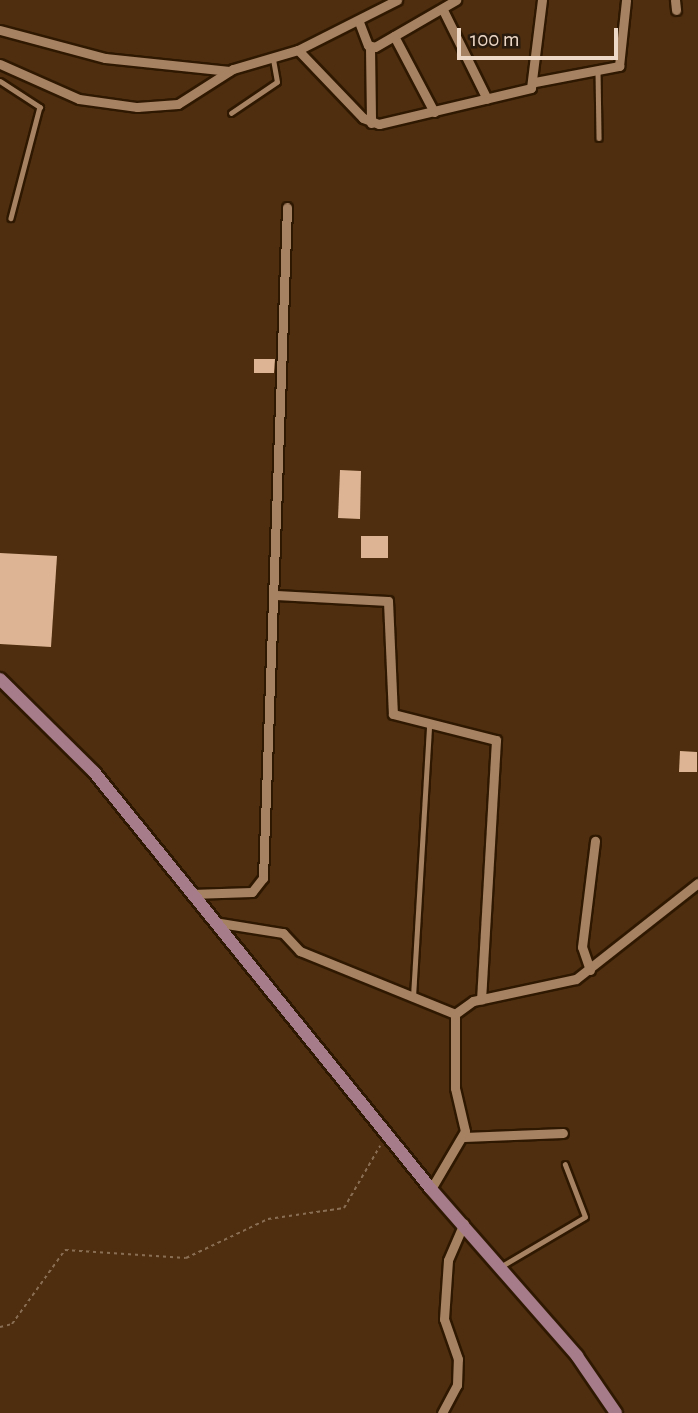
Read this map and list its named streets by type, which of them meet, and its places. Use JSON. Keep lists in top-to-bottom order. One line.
{"scale_bar":"100 m"}
